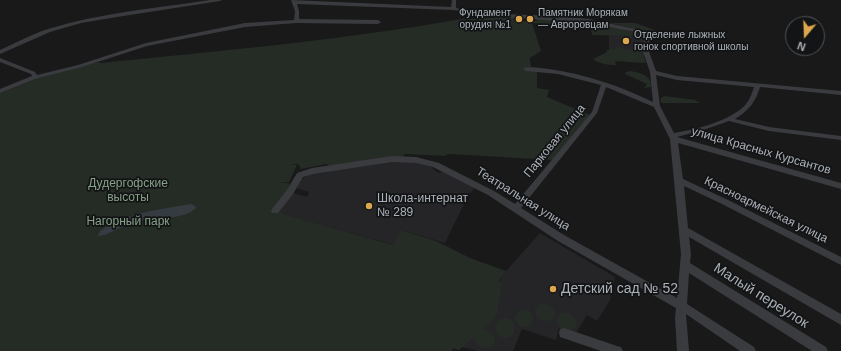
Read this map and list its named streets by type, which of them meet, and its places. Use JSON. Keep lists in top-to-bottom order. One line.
{"streets":{"street":["Парковая улица","улица Красных Курсантов","Театральная улица","Красноармейская улица","Малый переулок"]},"crossings":[["Парковая улица","Театральная улица"]],"parks":["Дудергофские высоты","Нагорный парк"],"places":["Фундамент орудия №1","Памятник Морякам — Авроровцам","Отделение лыжных гонок спортивной школы","Школа-интернат № 289","Детский сад № 52"],"north":"bottom"}
